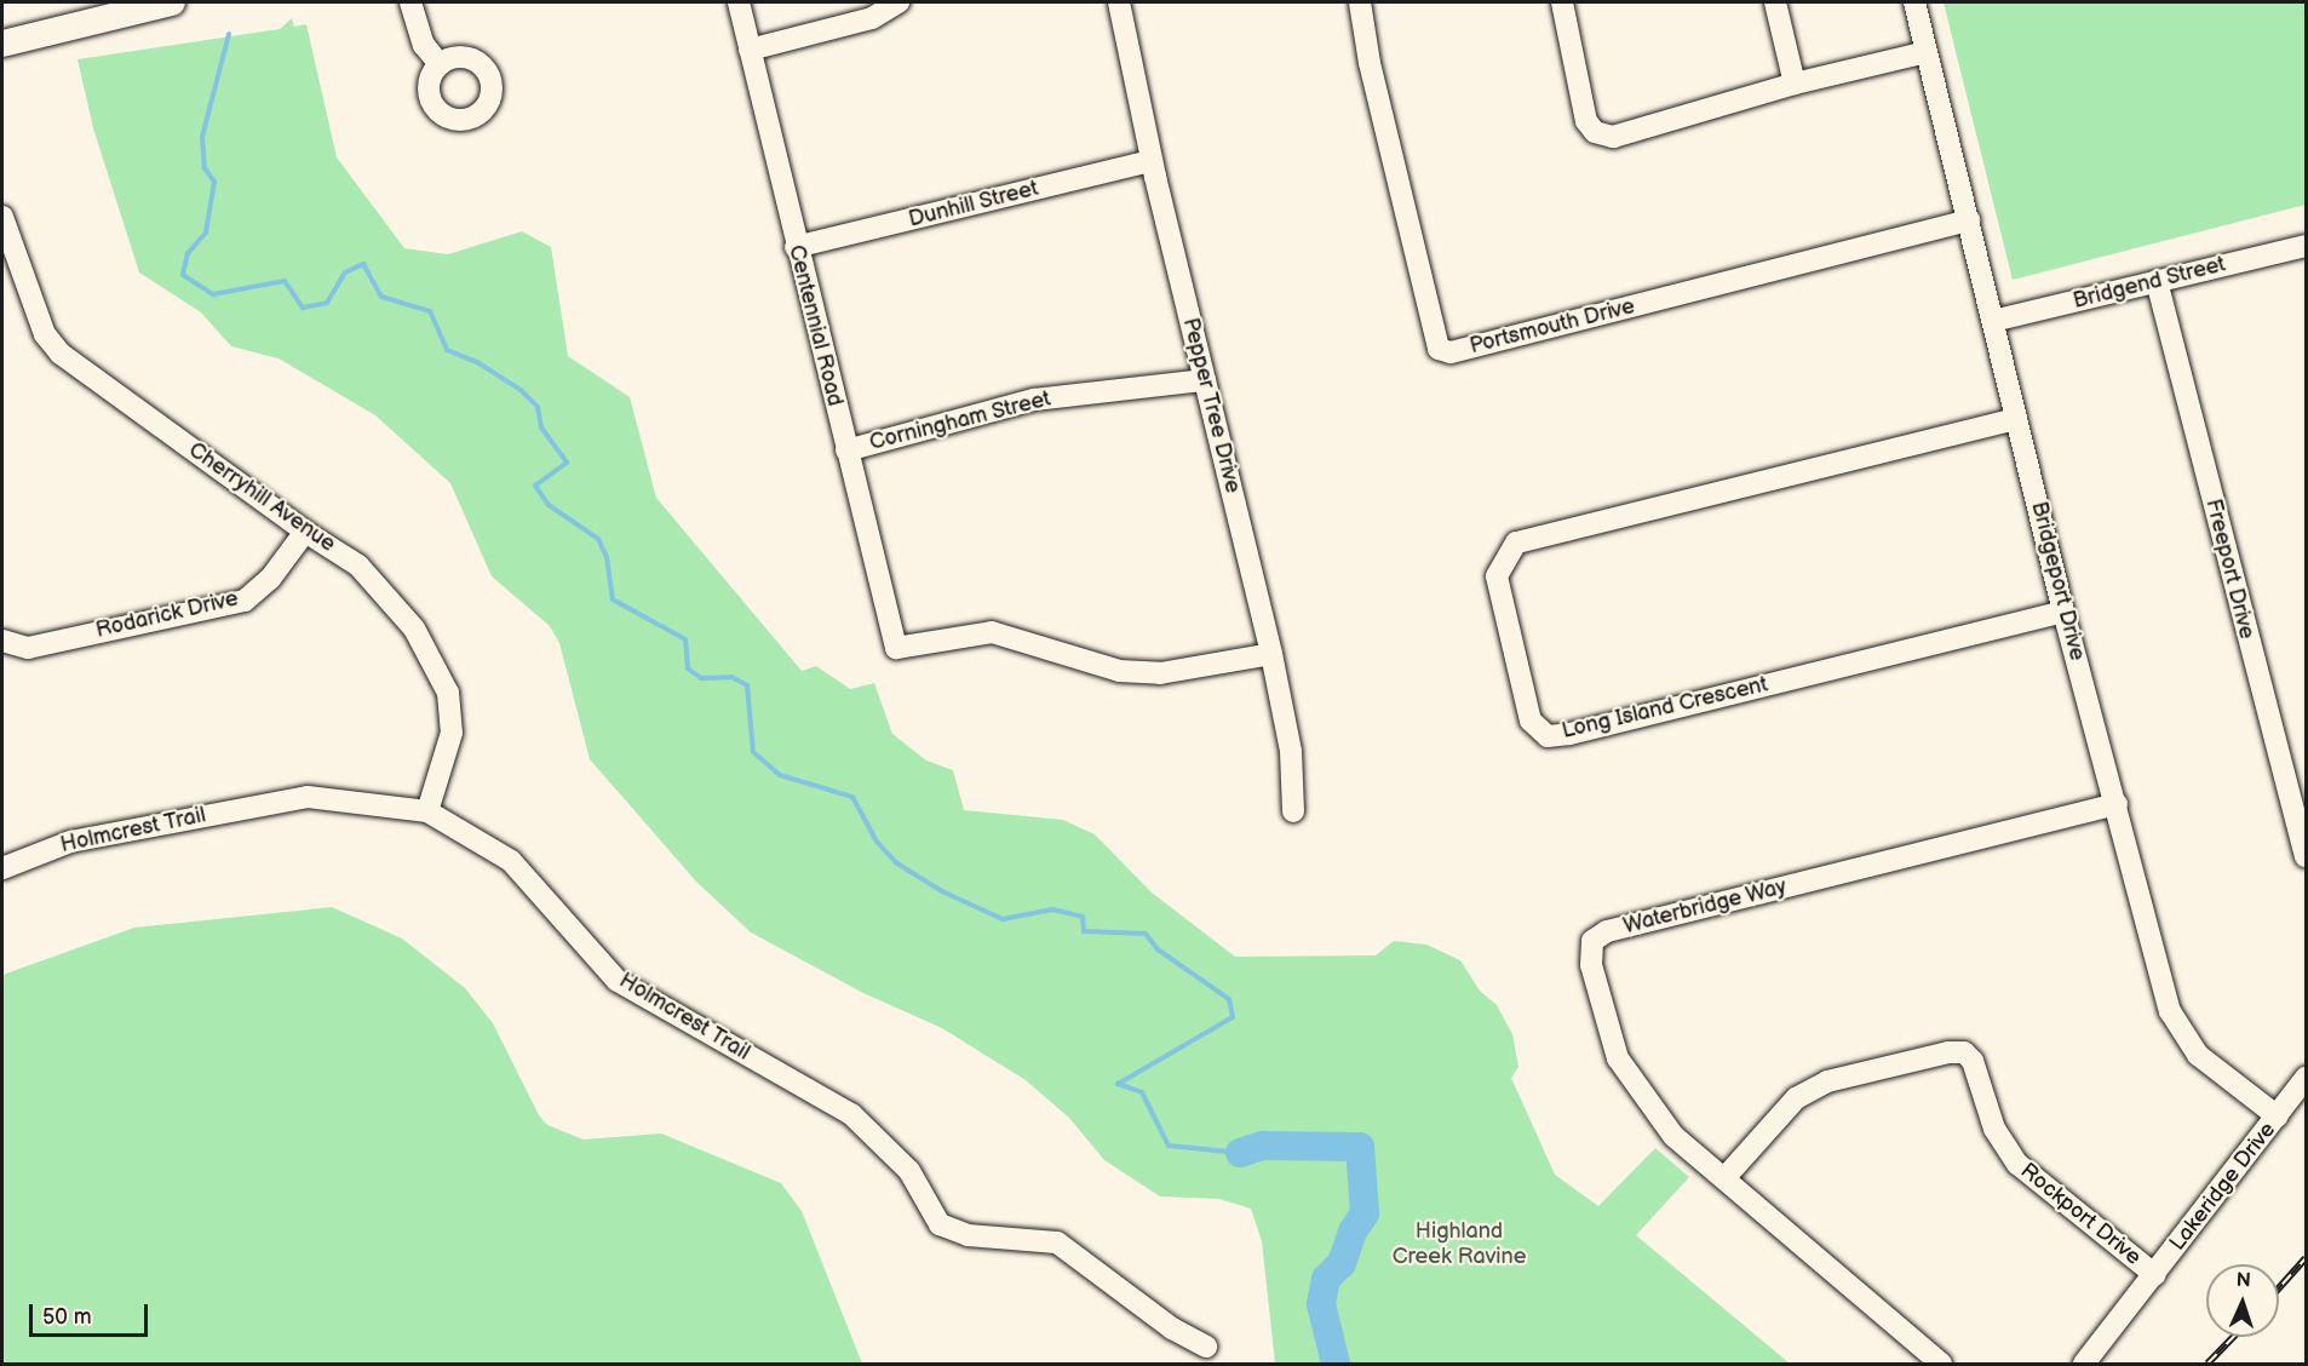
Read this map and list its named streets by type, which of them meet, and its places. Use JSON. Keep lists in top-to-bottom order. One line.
{"streets":{"street":["Dunhill Street","Bridgend Street","Centennial Road","Portsmouth Drive","Pepper Tree Drive","Corningham Street","Cherryhill Avenue","Freeport Drive","Bridgeport Drive","Rodarick Drive","Long Island Crescent","Holmcrest Trail","Waterbridge Way","Lakeridge Drive","Rockport Drive"]},"crossings":[["Dunhill Street","Centennial Road"],["Dunhill Street","Pepper Tree Drive"],["Bridgend Street","Freeport Drive"],["Bridgend Street","Bridgeport Drive"],["Centennial Road","Pepper Tree Drive"],["Centennial Road","Corningham Street"],["Portsmouth Drive","Bridgeport Drive"],["Pepper Tree Drive","Corningham Street"],["Cherryhill Avenue","Rodarick Drive"],["Cherryhill Avenue","Holmcrest Trail"],["Bridgeport Drive","Long Island Crescent"],["Bridgeport Drive","Waterbridge Way"],["Bridgeport Drive","Lakeridge Drive"],["Waterbridge Way","Rockport Drive"],["Lakeridge Drive","Rockport Drive"]],"parks":["Highland Creek Ravine"],"scale_bar":"50 m","north":"top"}
